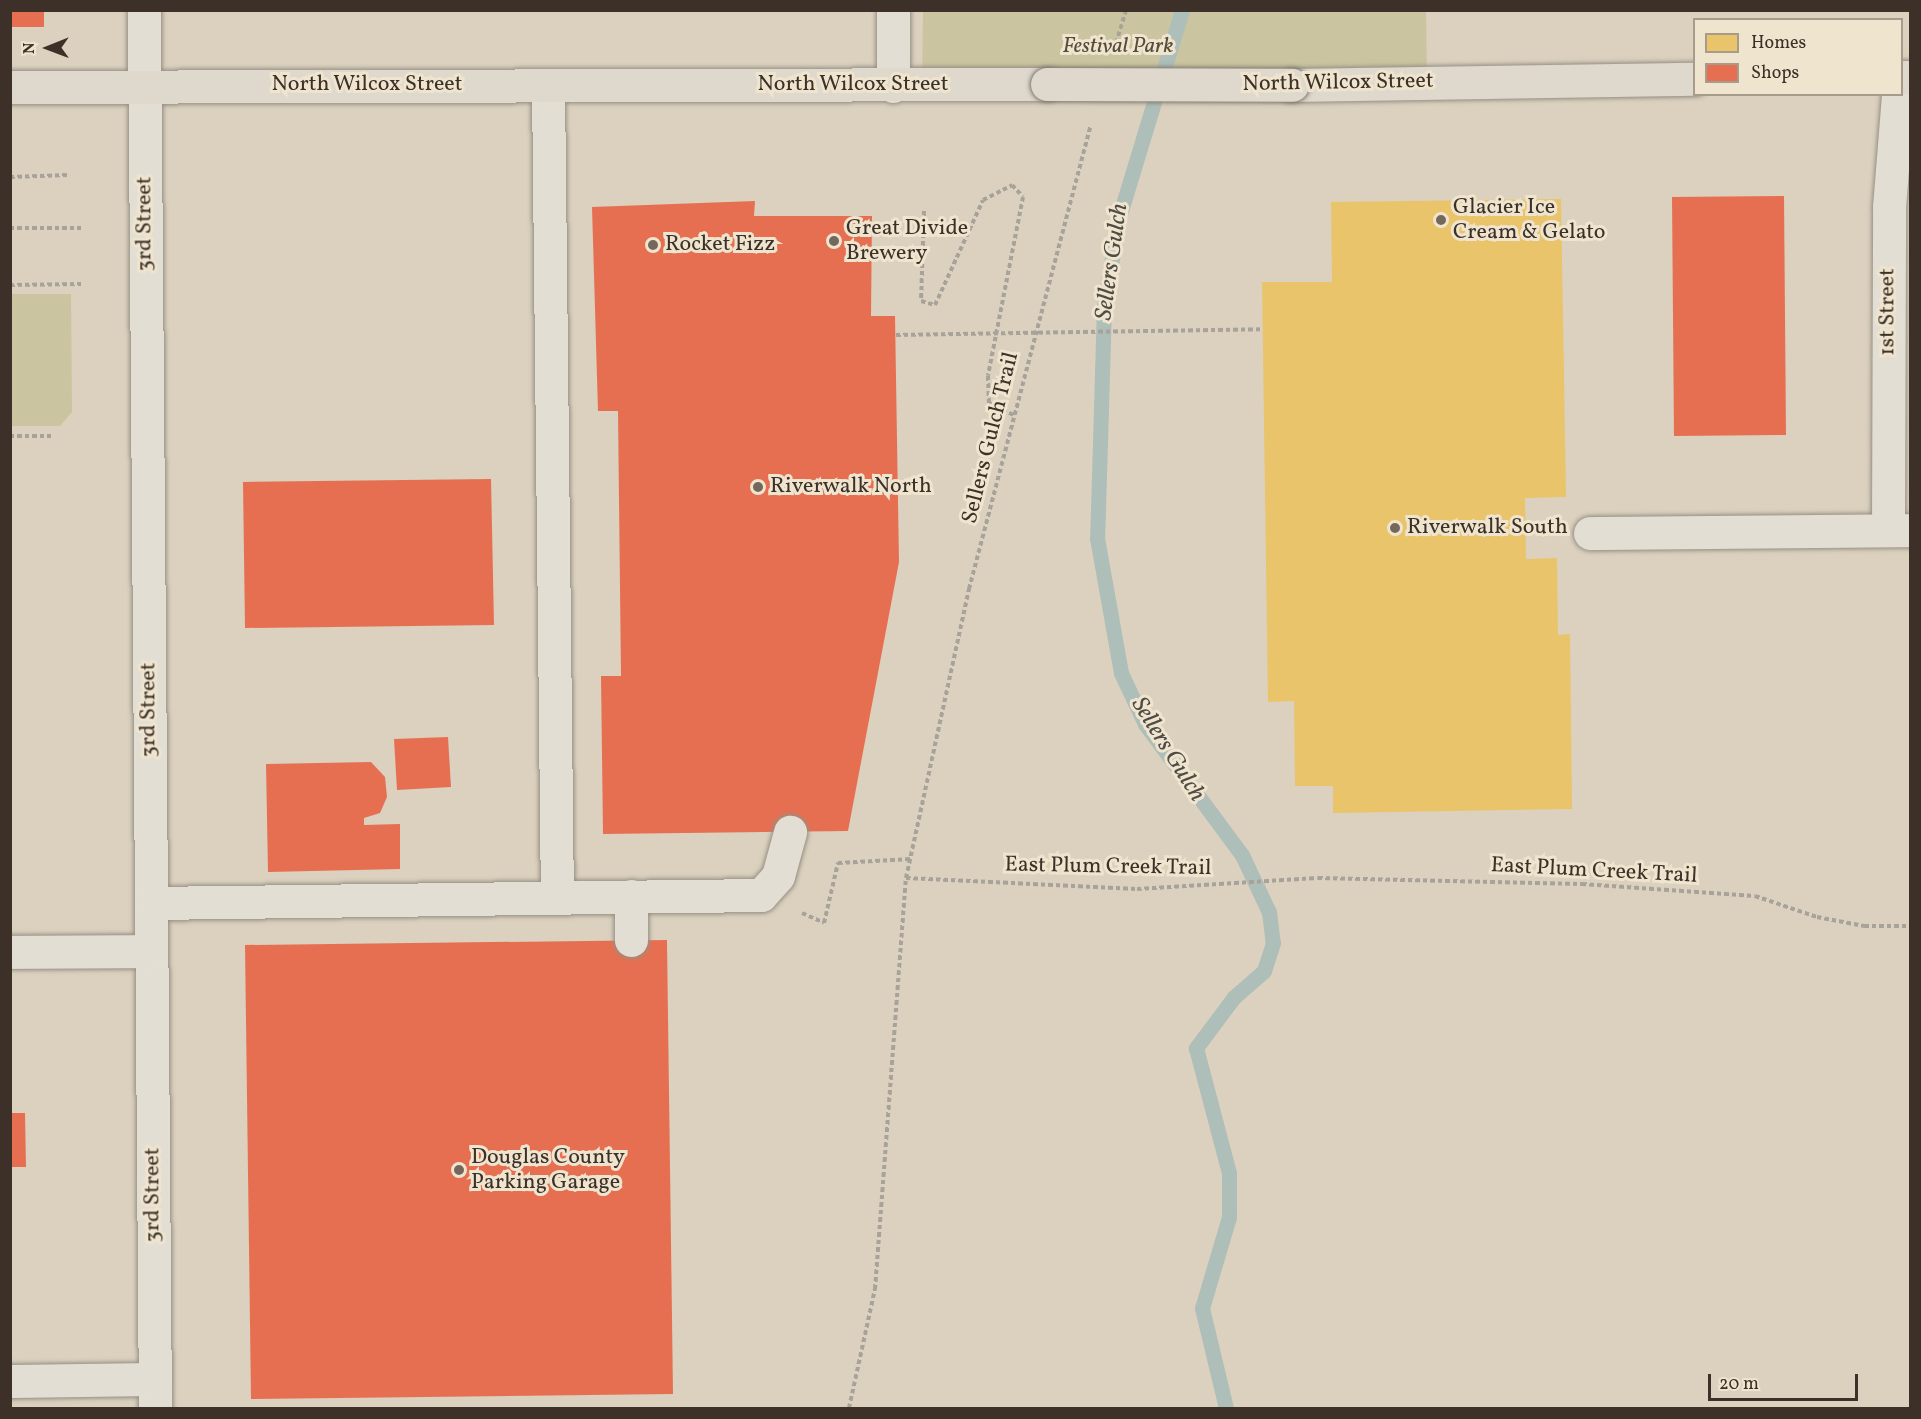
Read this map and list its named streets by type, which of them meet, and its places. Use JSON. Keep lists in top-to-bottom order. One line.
{"streets":{"main road":["North Wilcox Street"],"street":["3rd Street","1st Street"],"path":["Sellers Gulch Trail","East Plum Creek Trail"]},"crossings":[["North Wilcox Street","3rd Street"],["Sellers Gulch Trail","East Plum Creek Trail"]],"water":["Sellers Gulch"],"parks":["Festival Park"],"places":["Glacier Ice Cream & Gelato","Great Divide Brewery","Rocket Fizz","Riverwalk North","Riverwalk South","Douglas County Parking Garage"],"legend":["Homes","Shops"],"scale_bar":"20 m","north":"left"}
